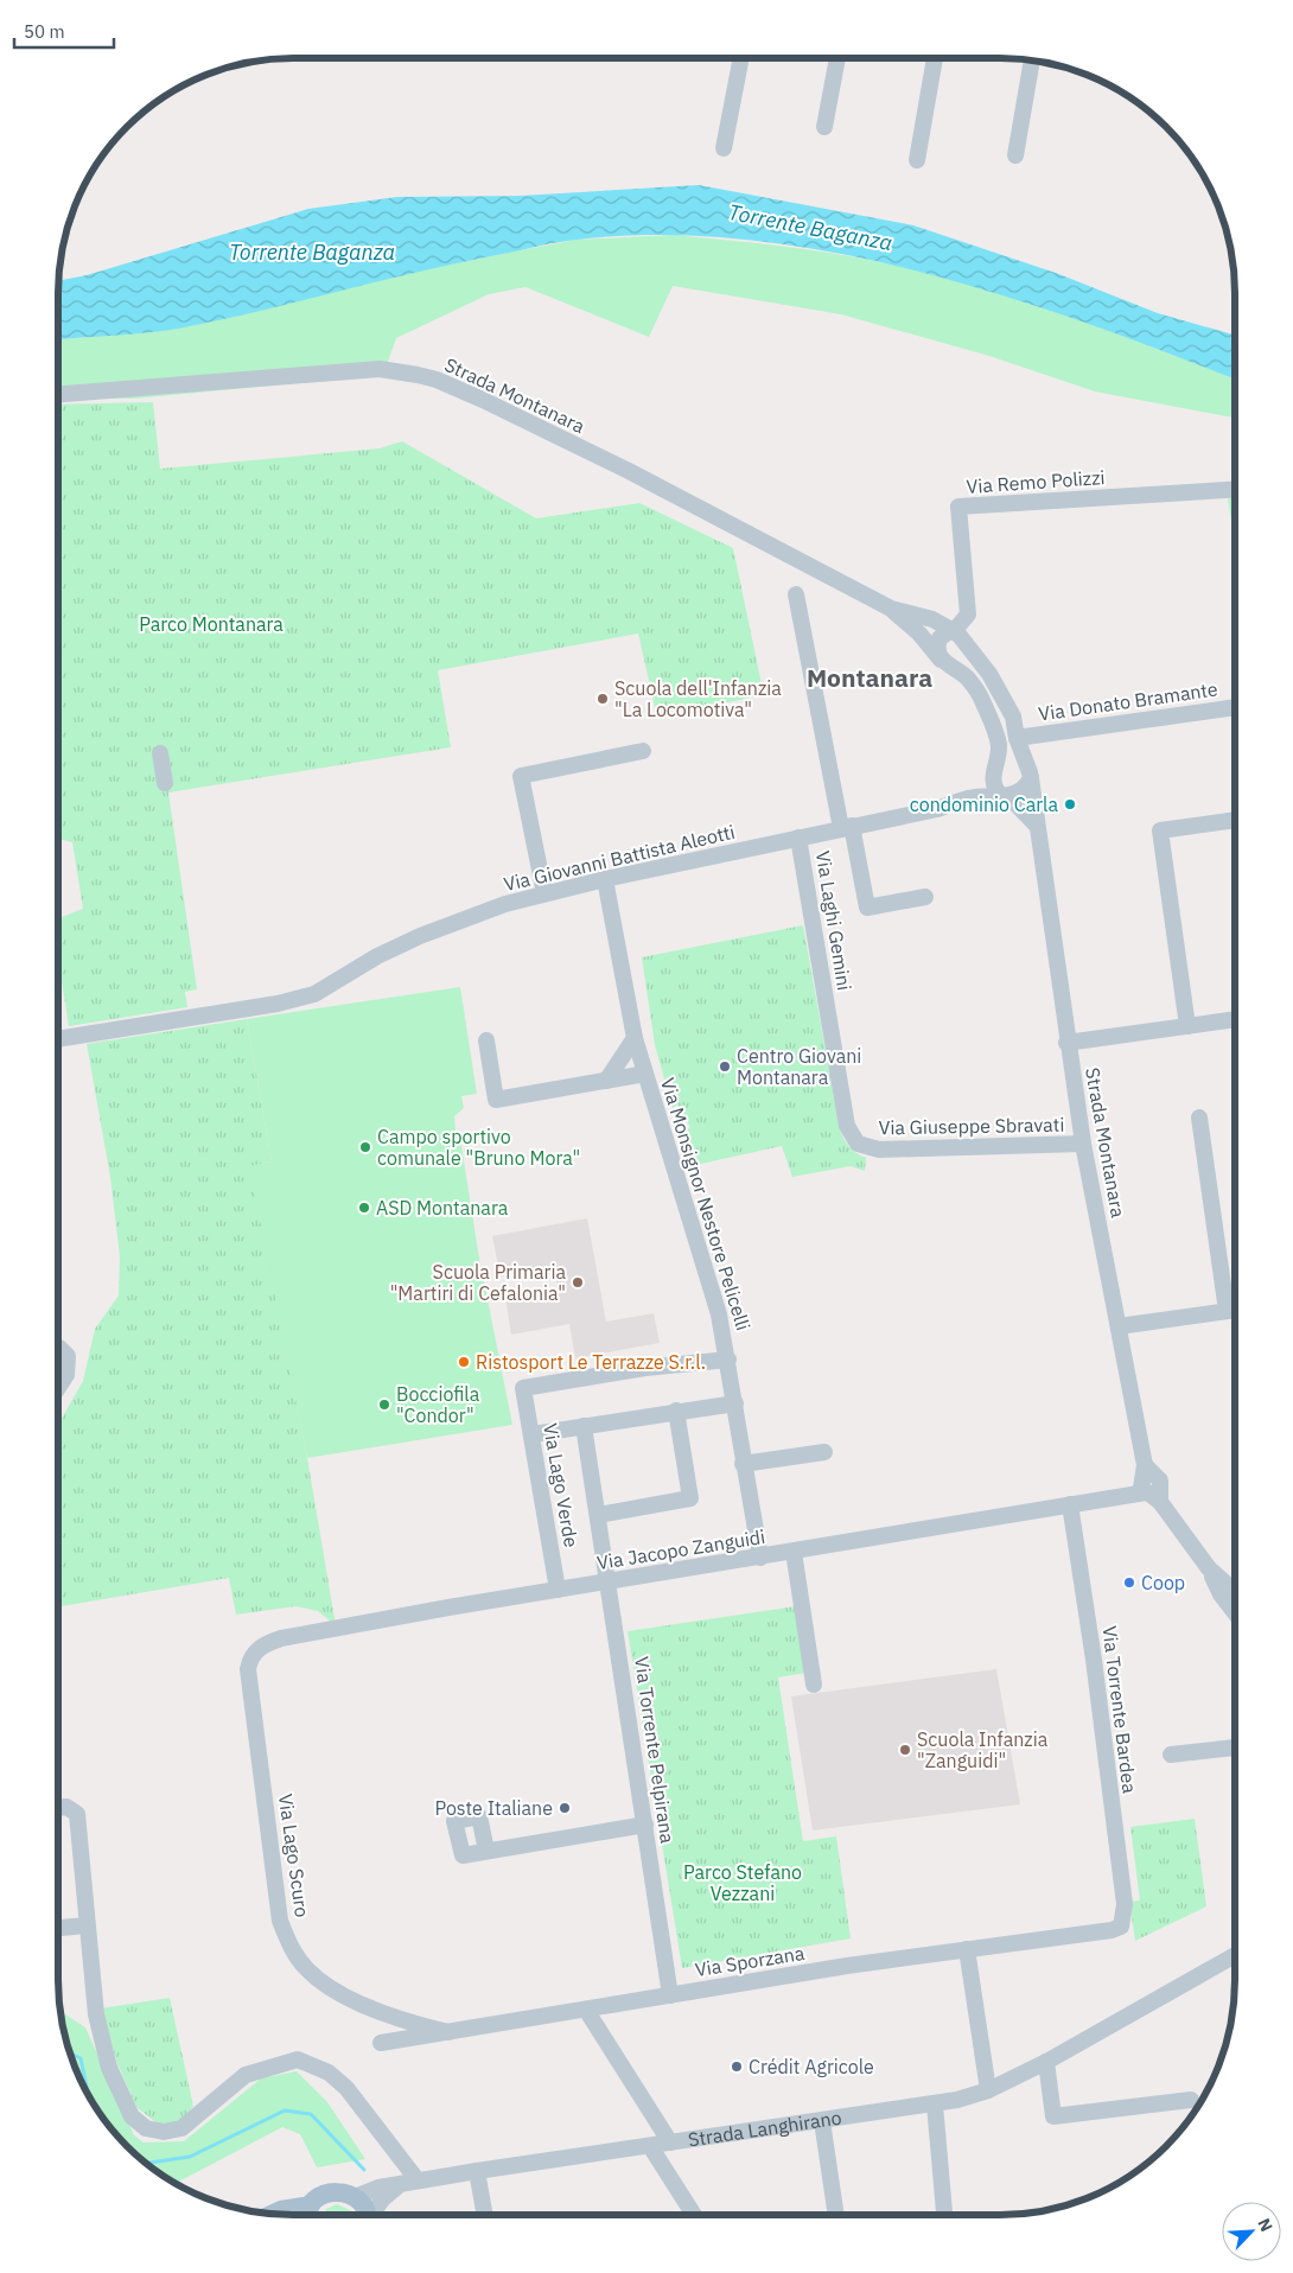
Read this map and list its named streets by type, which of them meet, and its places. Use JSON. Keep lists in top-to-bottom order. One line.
{"streets":{"main road":["Strada Langhirano"],"street":["Strada Montanara","Via Remo Polizzi","Via Donato Bramante","Via Giovanni Battista Aleotti","Via Laghi Gemini","Via Giuseppe Sbravati","Via Monsignor Nestore Pelicelli","Via Lago Verde","Via Jacopo Zanguidi","Via Torrente Bardea","Via Torrente Pelpirana","Via Lago Scuro","Via Sporzana"]},"crossings":[["Strada Montanara","Via Remo Polizzi"],["Strada Montanara","Via Donato Bramante"],["Strada Montanara","Via Giovanni Battista Aleotti"],["Strada Montanara","Via Giuseppe Sbravati"],["Strada Montanara","Via Jacopo Zanguidi"],["Via Giovanni Battista Aleotti","Via Laghi Gemini"],["Via Giovanni Battista Aleotti","Via Monsignor Nestore Pelicelli"],["Via Laghi Gemini","Via Giuseppe Sbravati"],["Via Monsignor Nestore Pelicelli","Via Lago Verde"],["Via Monsignor Nestore Pelicelli","Via Jacopo Zanguidi"],["Via Lago Verde","Via Jacopo Zanguidi"],["Via Jacopo Zanguidi","Via Torrente Bardea"],["Via Jacopo Zanguidi","Via Torrente Pelpirana"],["Via Jacopo Zanguidi","Via Lago Scuro"],["Via Torrente Bardea","Via Sporzana"],["Via Torrente Pelpirana","Via Sporzana"],["Via Lago Scuro","Via Sporzana"]],"districts":["Montanara"],"water":["Torrente Baganza"],"parks":["Parco Montanara","Parco Stefano Vezzani"],"places":["Scuola dell'Infanzia \"La Locomotiva\"","condominio Carla","Centro Giovani Montanara","Campo sportivo comunale \"Bruno Mora\"","ASD Montanara","Scuola Primaria \"Martiri di Cefalonia\"","Ristosport Le Terrazze S.r.l.","Bocciofila \"Condor\"","Coop","Scuola Infanzia \"Zanguidi\"","Poste Italiane","Crédit Agricole"],"scale_bar":"50 m","north":"top right"}
